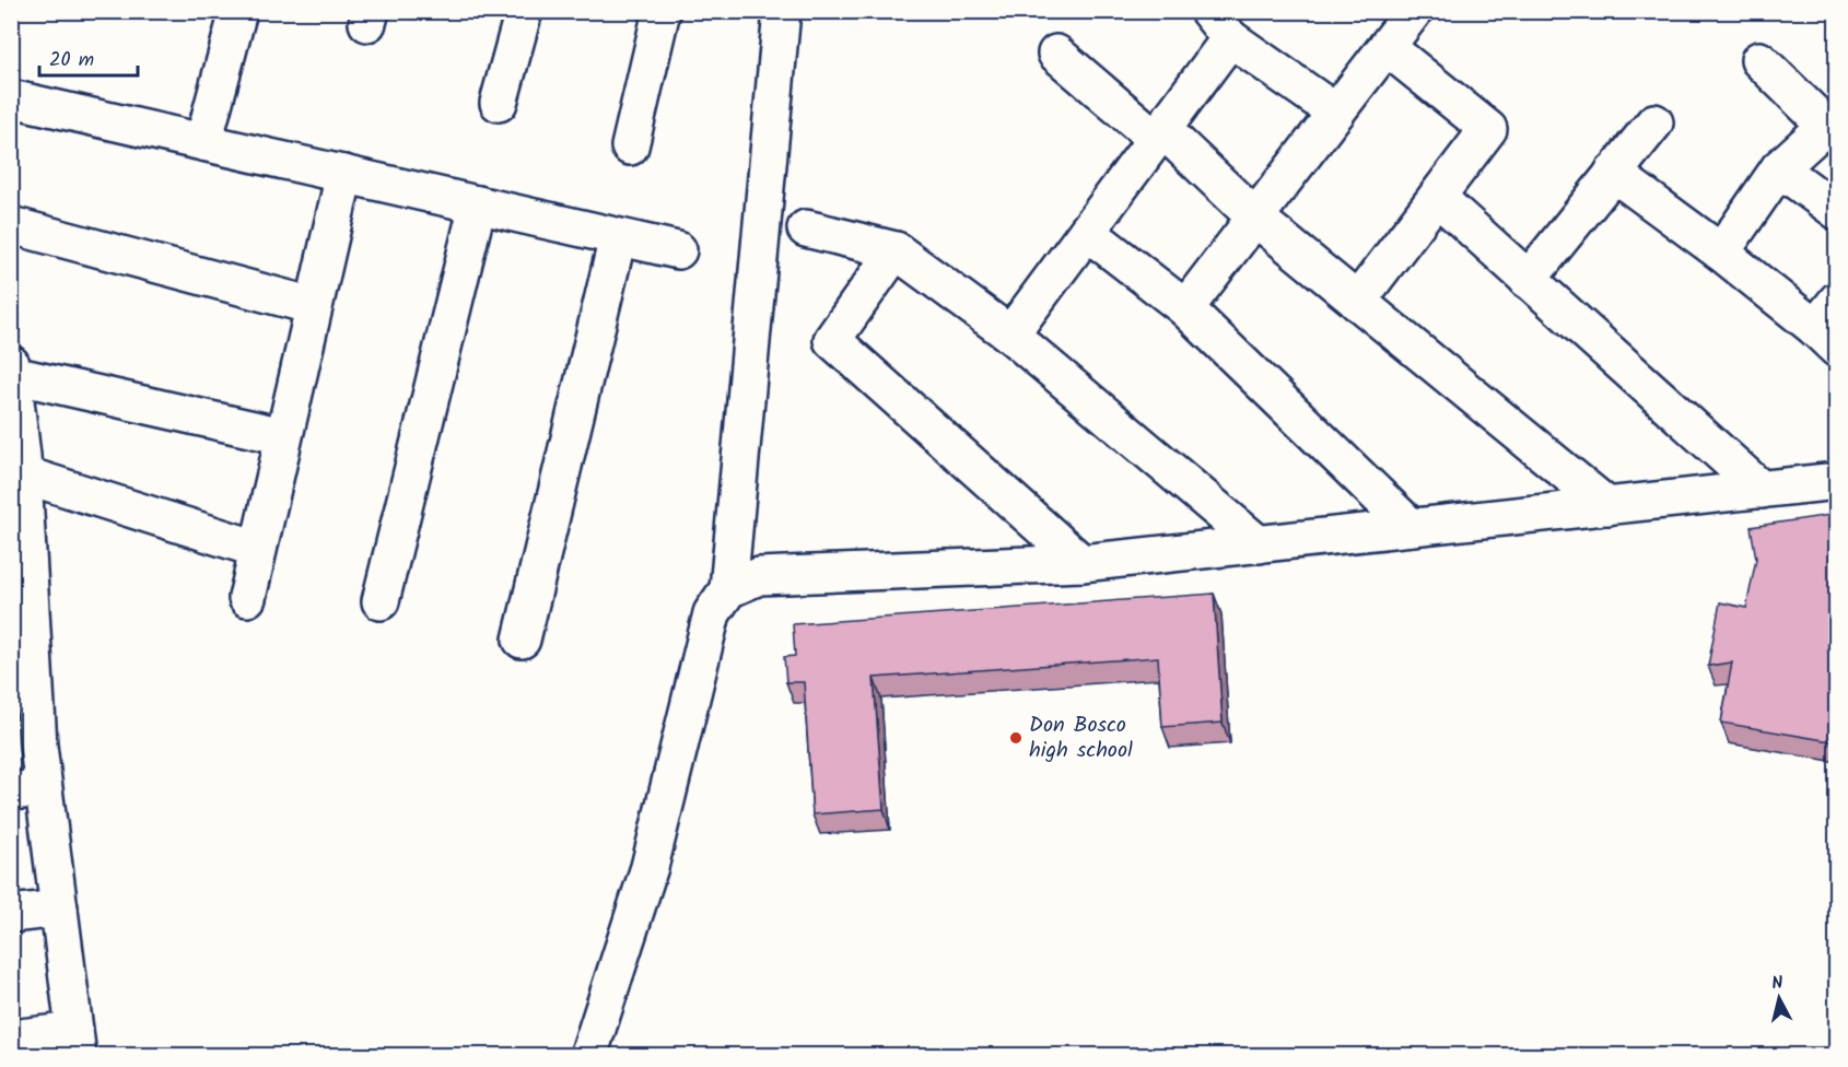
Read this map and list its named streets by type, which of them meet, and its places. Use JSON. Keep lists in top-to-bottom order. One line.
{"places":["Don Bosco high school"],"scale_bar":"20 m","north":"top"}
